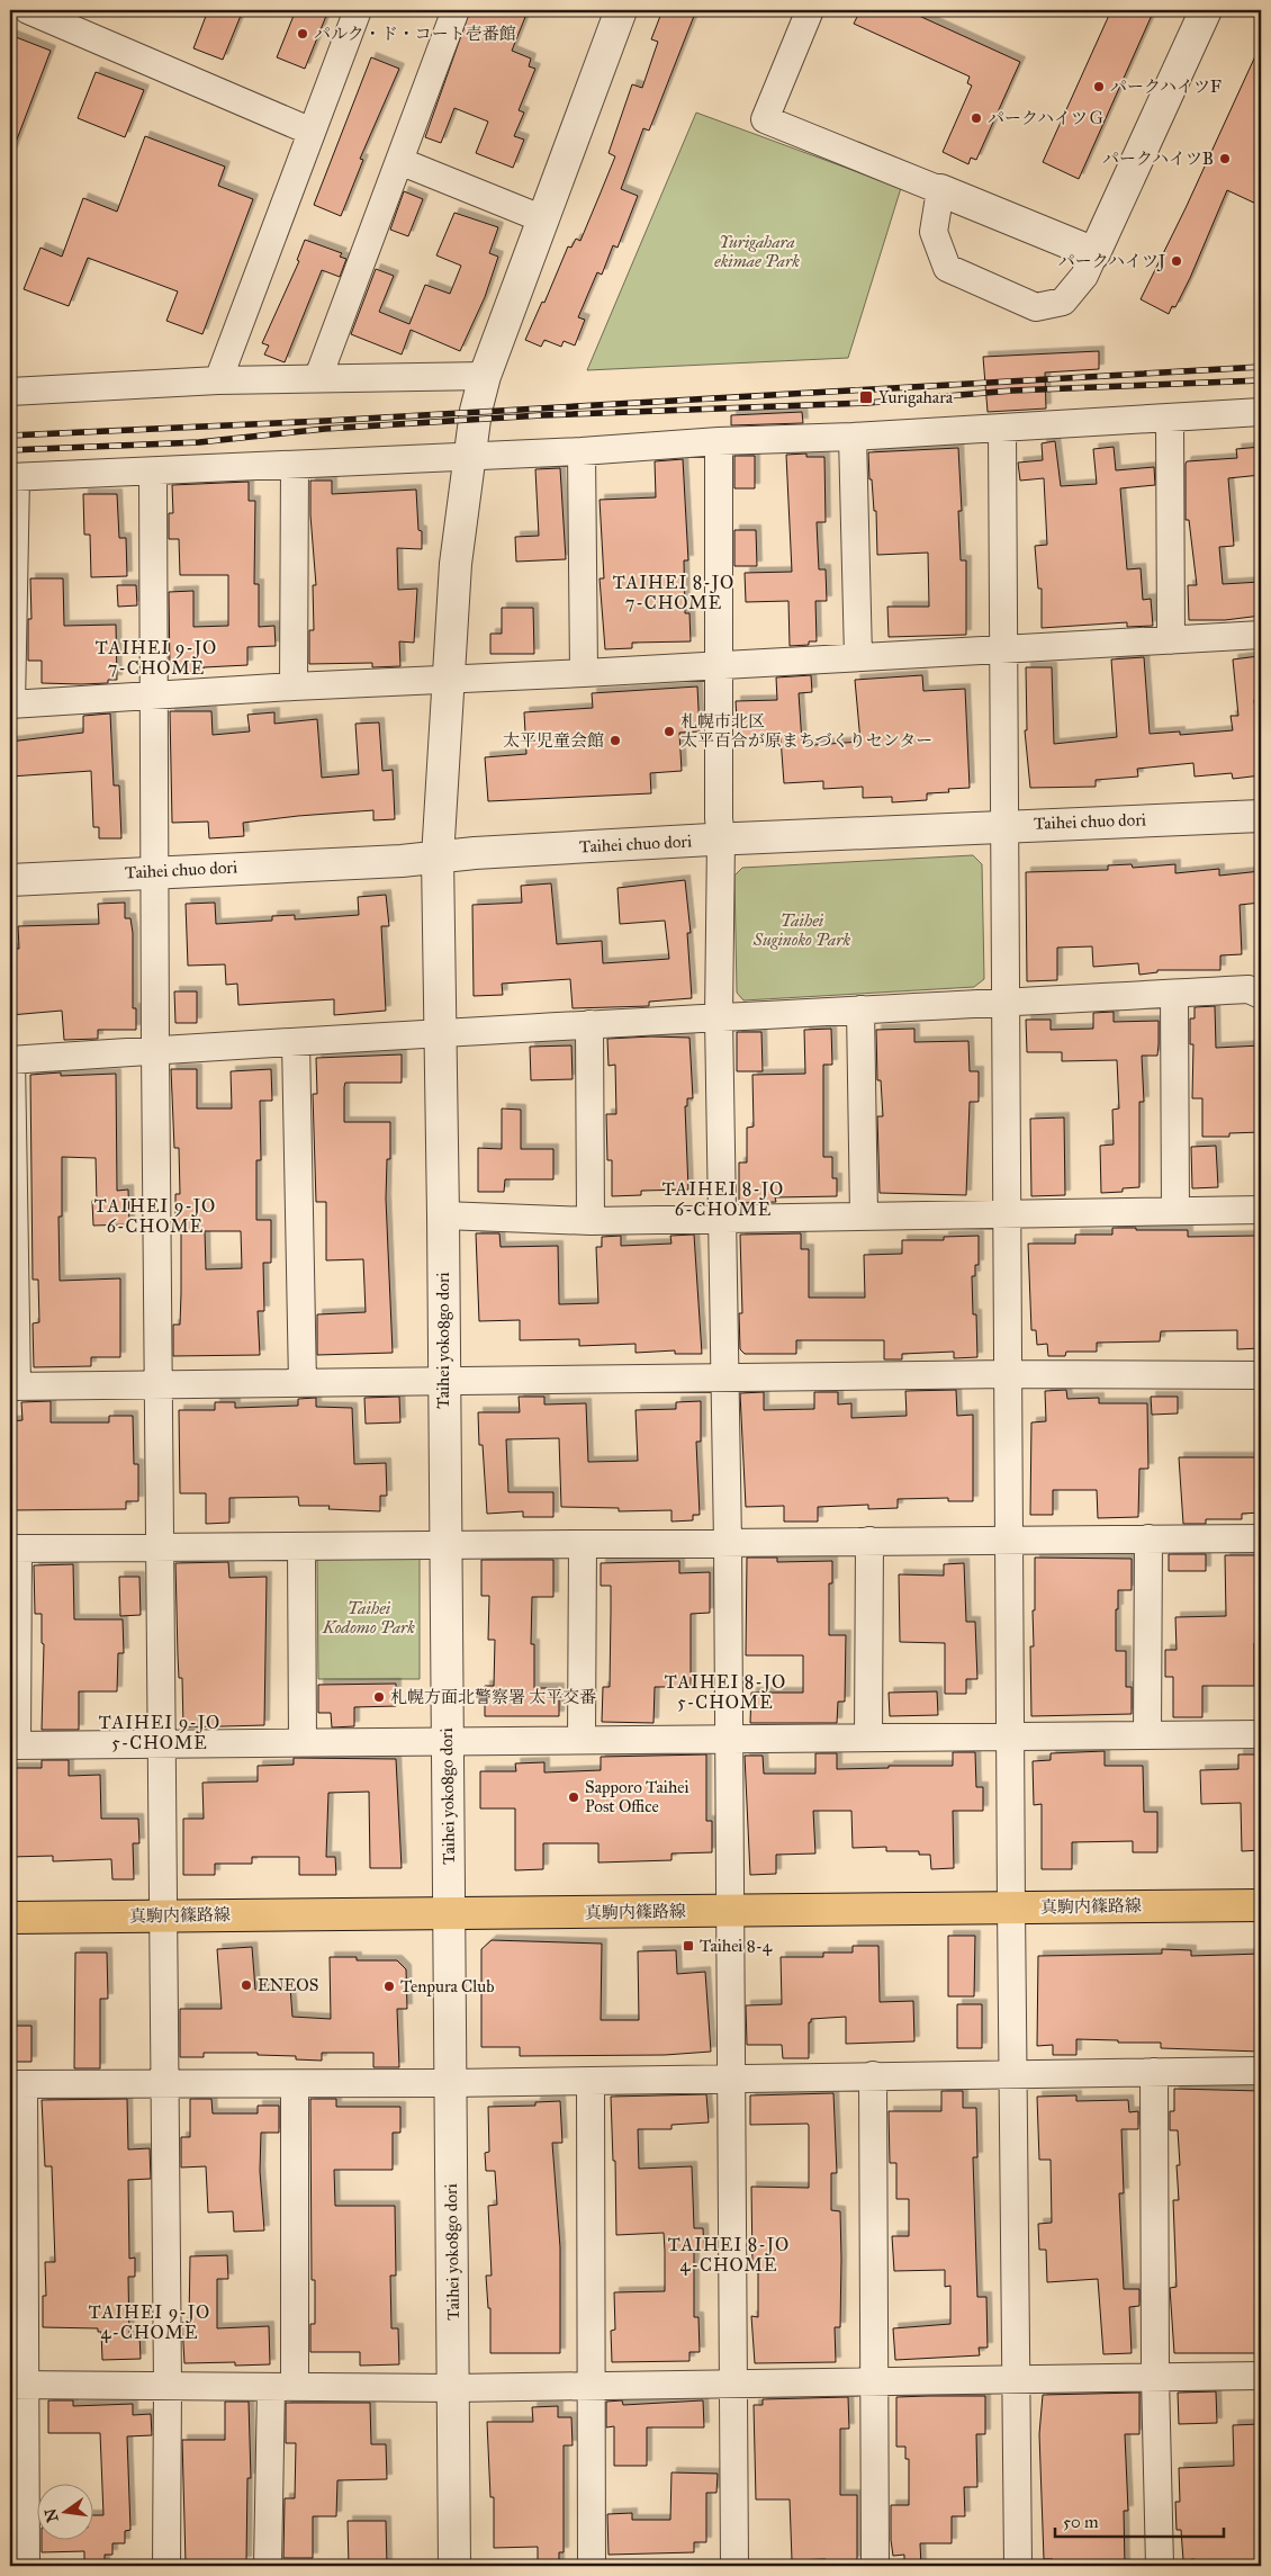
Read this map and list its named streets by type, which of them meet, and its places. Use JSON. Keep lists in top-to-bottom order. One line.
{"streets":{"main road":["真駒内篠路線"],"street":["Taihei chuo dori","Taihei yoko8go dori"]},"crossings":[["Taihei chuo dori","Taihei yoko8go dori"],["Taihei yoko8go dori","真駒内篠路線"]],"districts":["TAIHEI 8-JO 7-CHOME","TAIHEI 9-JO 7-CHOME","TAIHEI 8-JO 6-CHOME","TAIHEI 9-JO 6-CHOME","TAIHEI 8-JO 5-CHOME","TAIHEI 9-JO 5-CHOME","TAIHEI 8-JO 4-CHOME","TAIHEI 9-JO 4-CHOME"],"parks":["Yurigahara ekimae Park","Taihei Suginoko Park","Taihei Kodomo Park"],"places":{"other":["パルク・ド・コート壱番館","パークハイツF","パークハイツＧ","パークハイツB","パークハイツJ","札幌市北区 太平百合が原まちづくりセンター","太平児童会館","札幌方面北警察署 太平交番","Sapporo Taihei Post Office","ENEOS","Tenpura Club"],"transit":["Yurigahara","Taihei 8-4"]},"scale_bar":"50 m","north":"left"}
